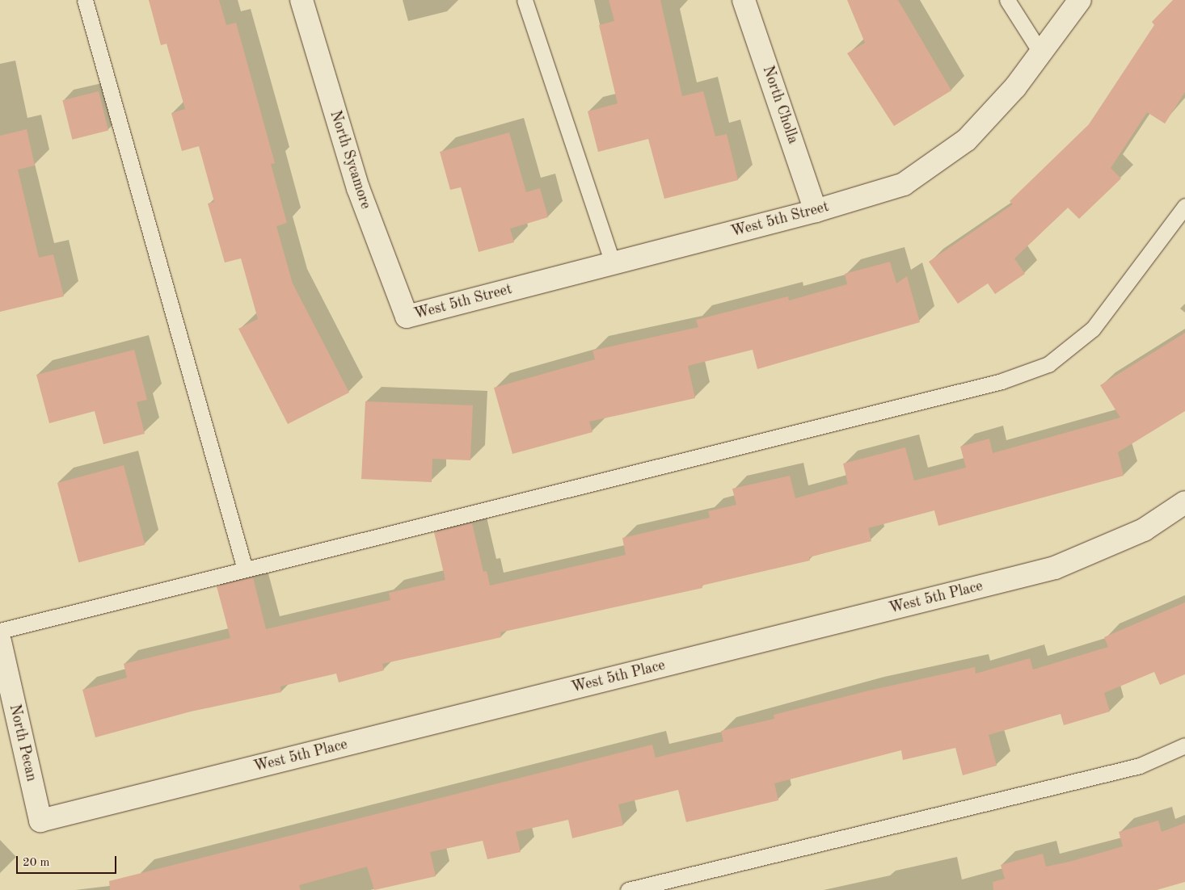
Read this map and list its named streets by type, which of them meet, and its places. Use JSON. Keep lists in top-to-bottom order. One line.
{"streets":{"street":["North Cholla","North Sycamore","West 5th Street","West 5th Place","North Pecan"]},"crossings":[["North Cholla","West 5th Street"],["North Sycamore","West 5th Street"],["West 5th Place","North Pecan"]],"scale_bar":"20 m"}
